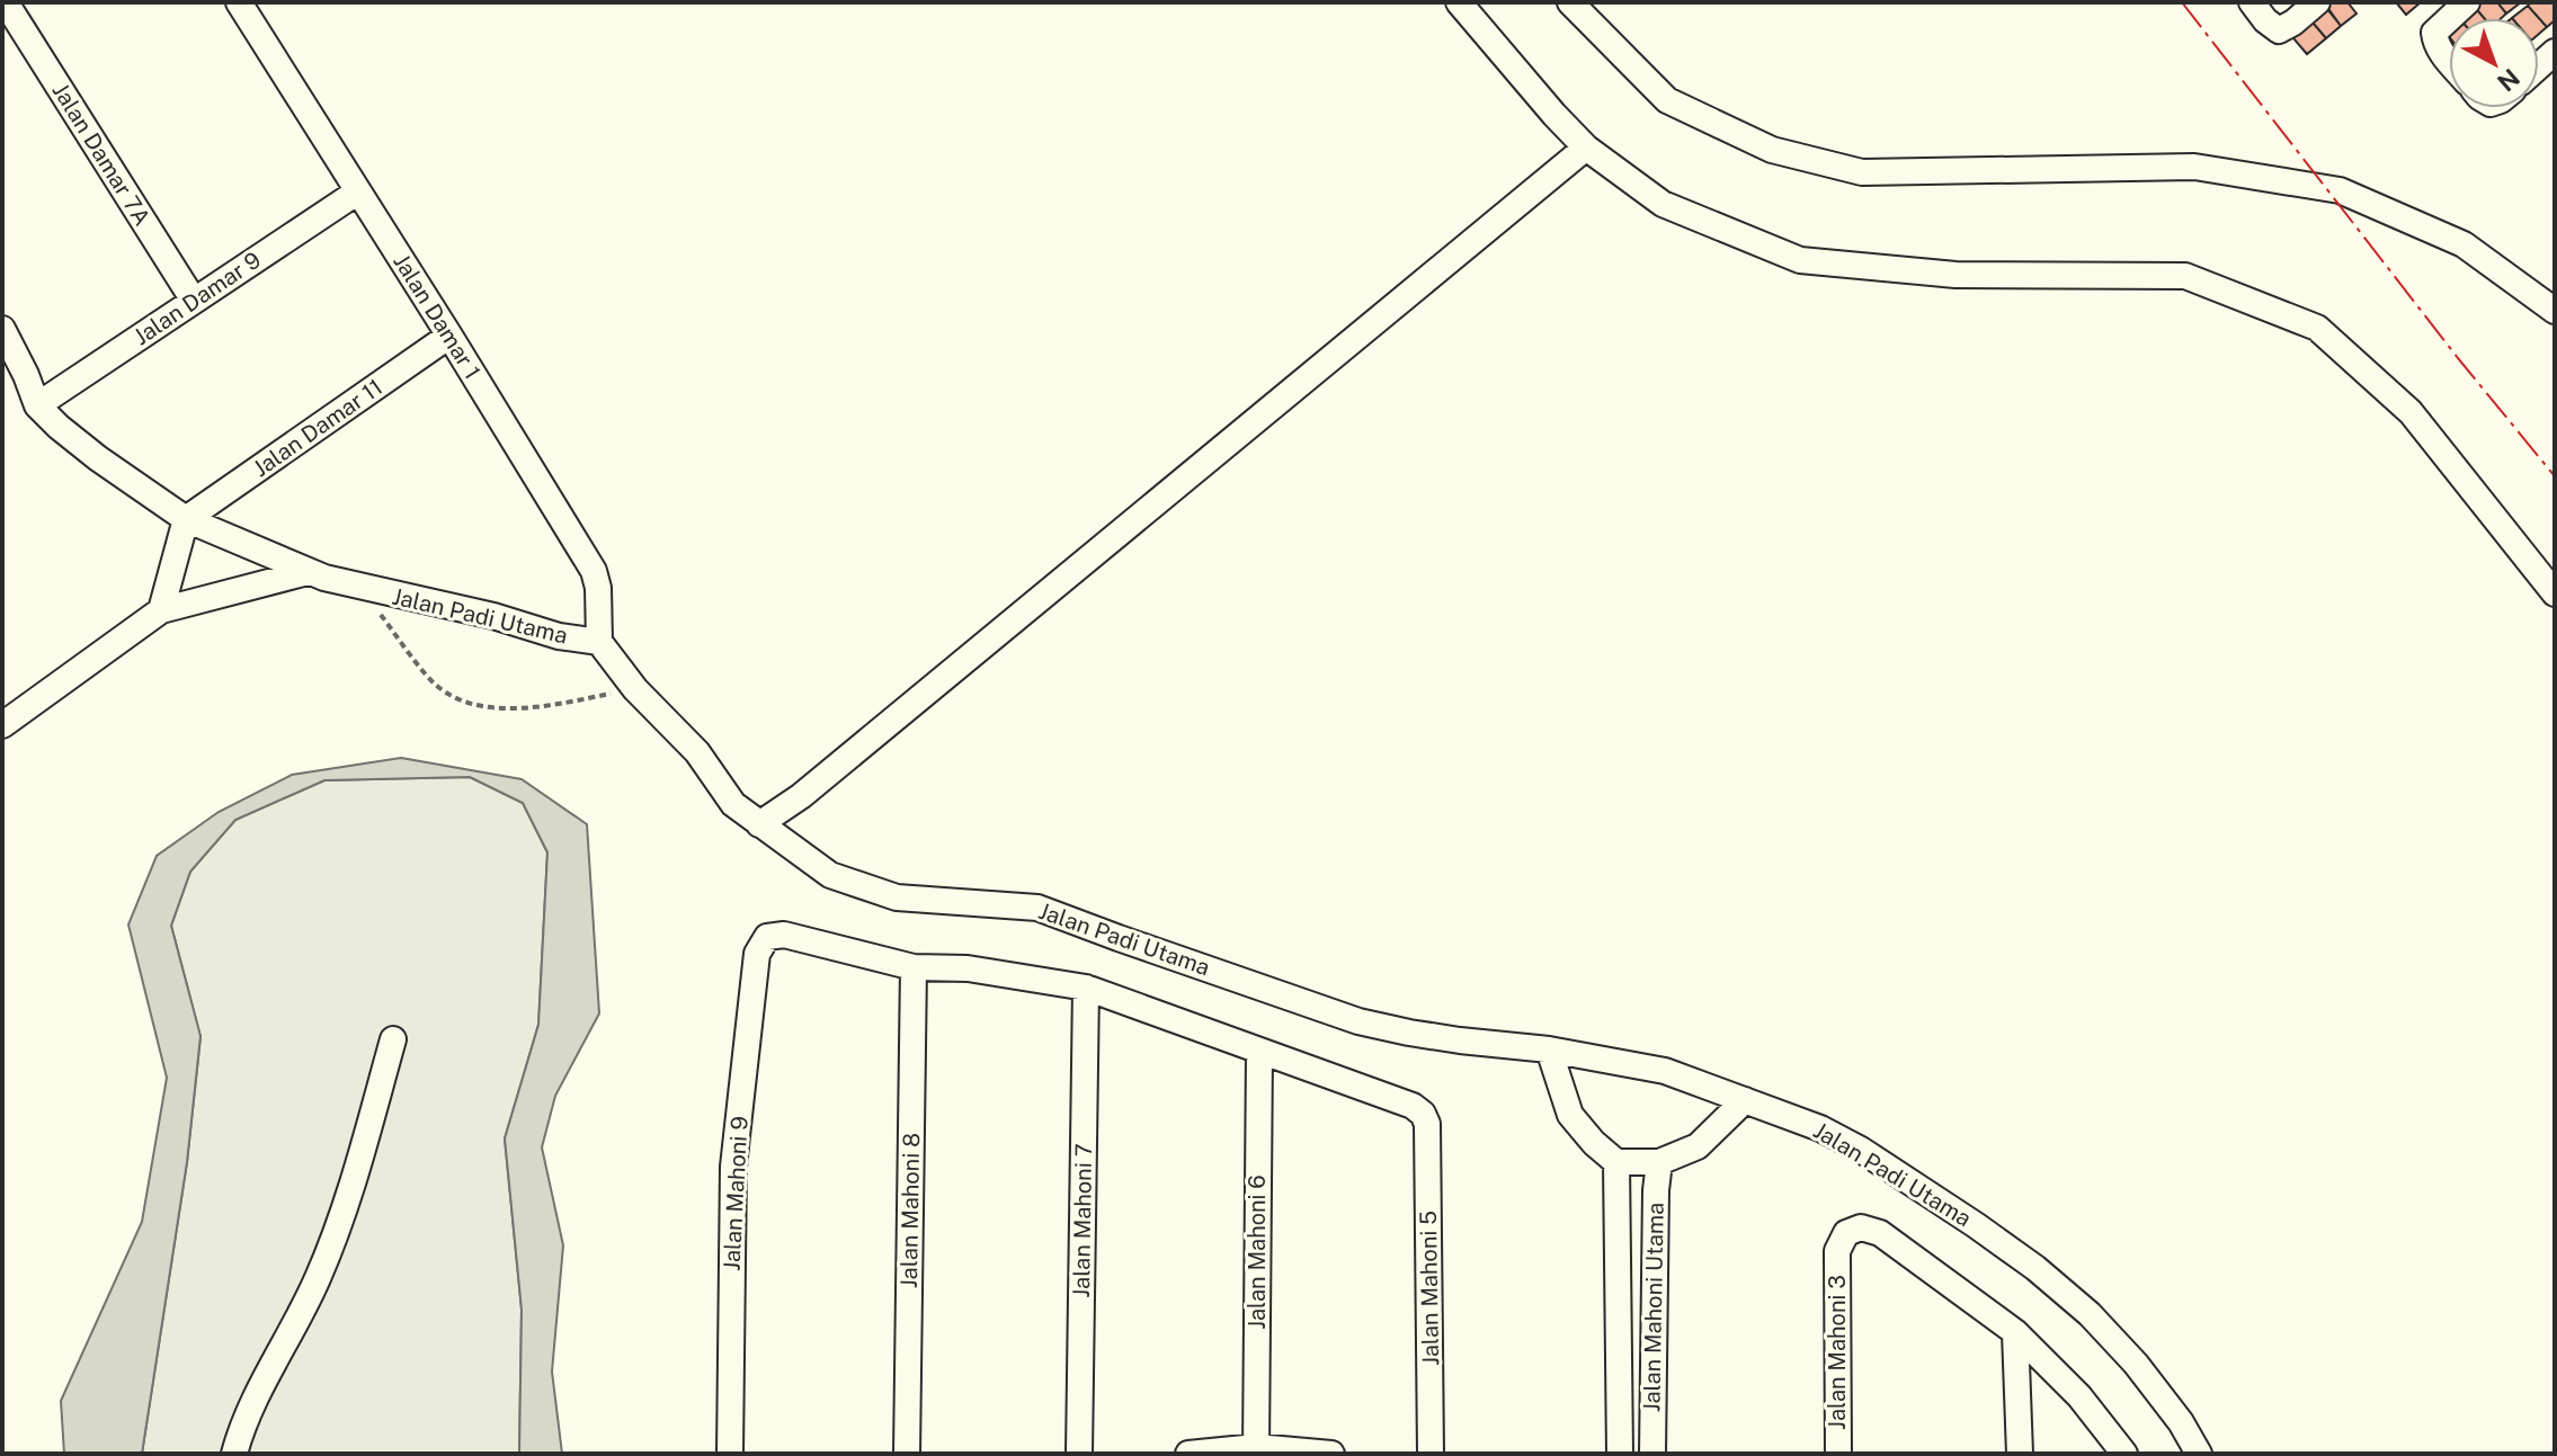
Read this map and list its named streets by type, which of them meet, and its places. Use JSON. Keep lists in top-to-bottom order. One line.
{"streets":{"street":["Jalan Damar 7A","Jalan Damar 9","Jalan Damar 1","Jalan Damar 11","Jalan Padi Utama","Jalan Mahoni 9","Jalan Mahoni 8","Jalan Mahoni 7","Jalan Mahoni 6","Jalan Mahoni 5","Jalan Mahoni Utama","Jalan Mahoni 3"]},"crossings":[["Jalan Damar 7A","Jalan Damar 9"],["Jalan Damar 9","Jalan Damar 1"],["Jalan Damar 9","Jalan Padi Utama"],["Jalan Damar 1","Jalan Damar 11"],["Jalan Damar 1","Jalan Padi Utama"],["Jalan Damar 11","Jalan Padi Utama"],["Jalan Mahoni 9","Jalan Mahoni 8"],["Jalan Mahoni 6","Jalan Mahoni 5"]],"north":"bottom right"}
